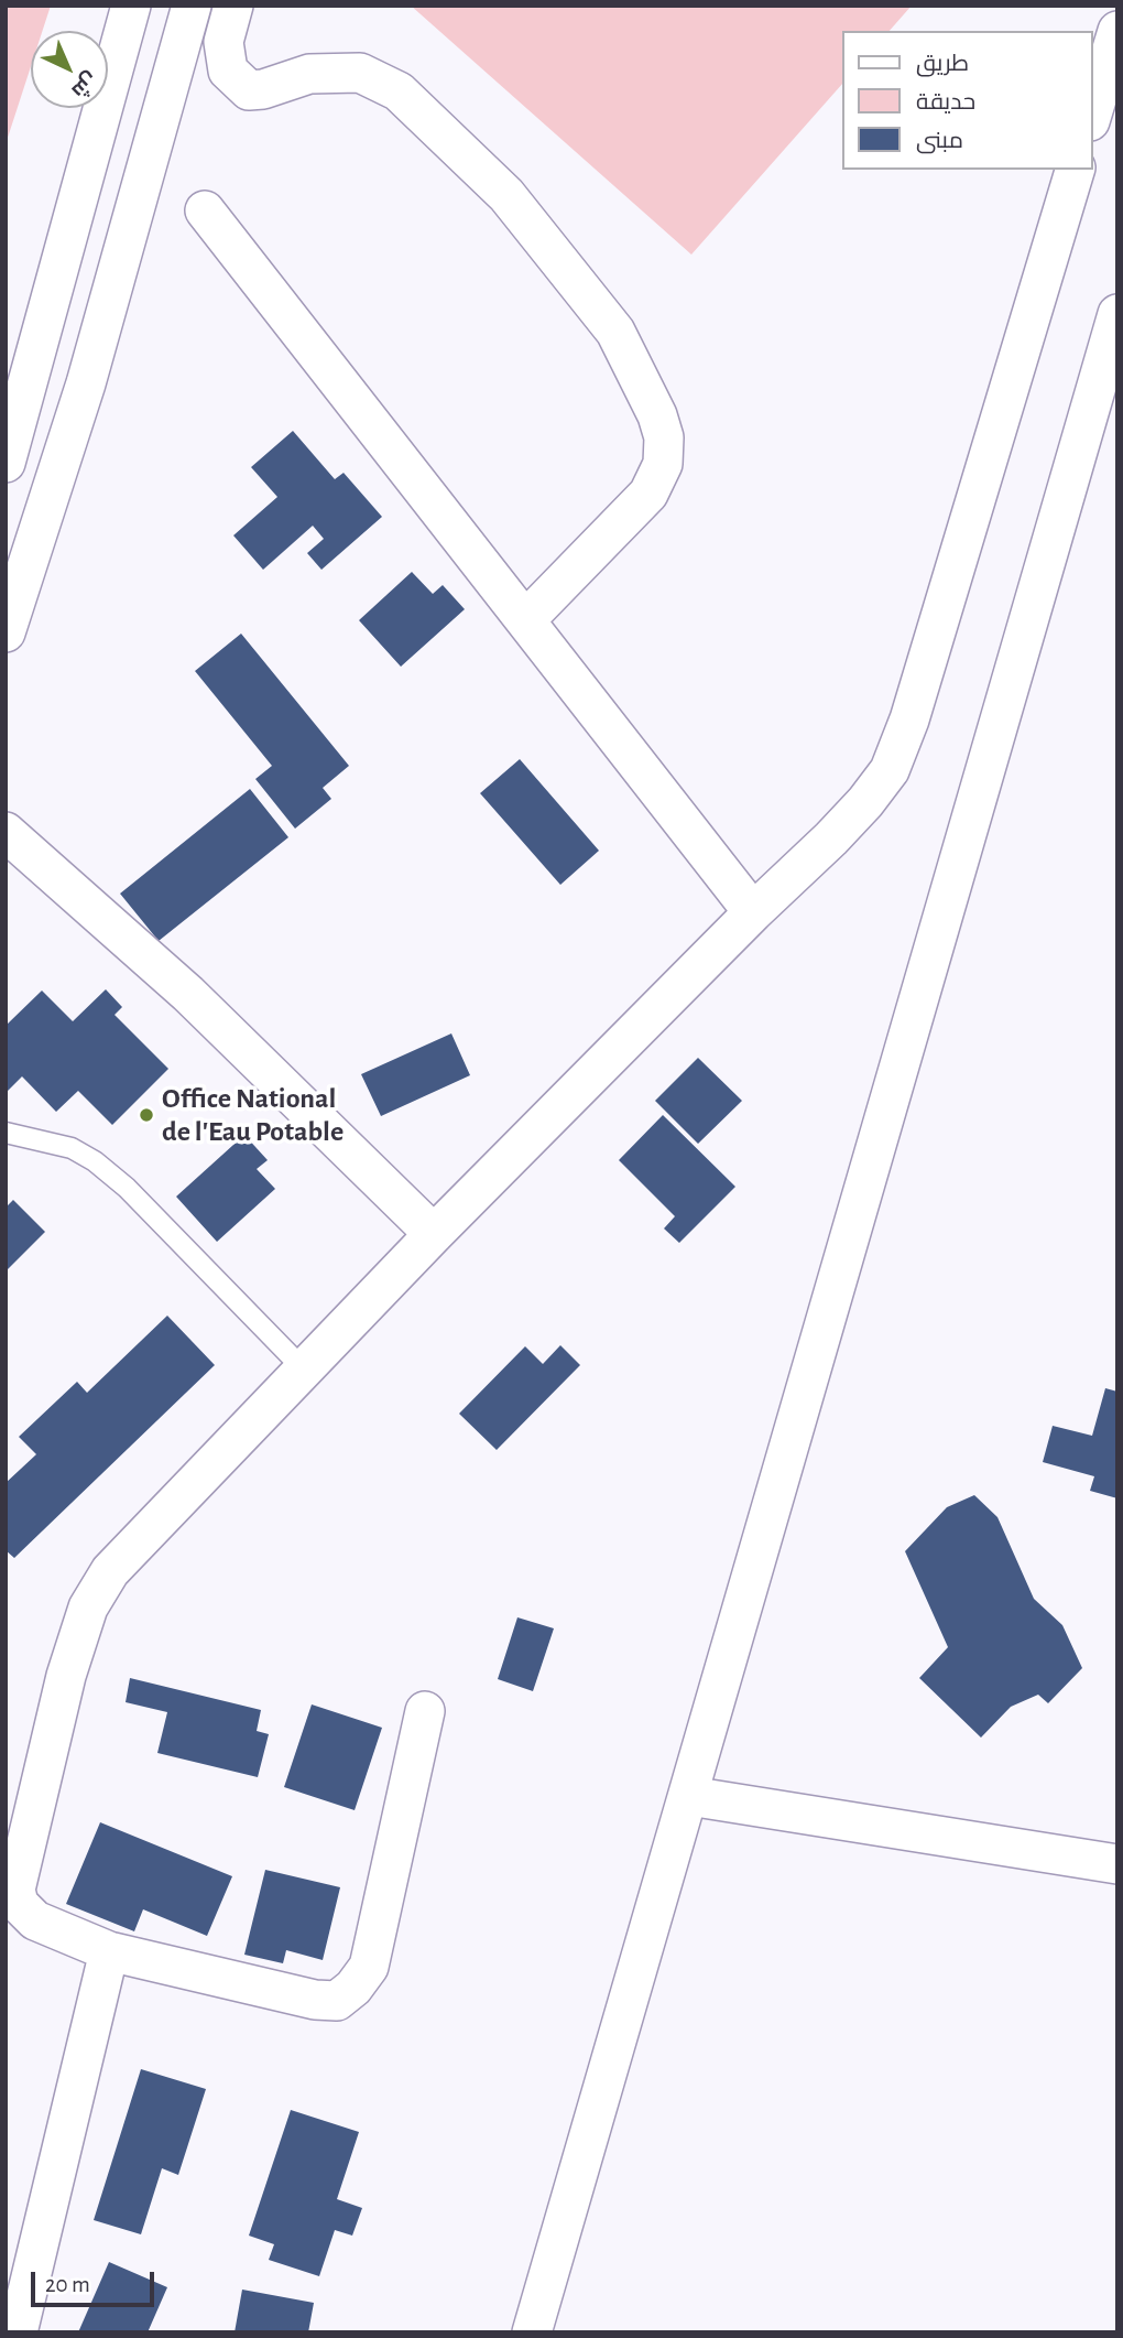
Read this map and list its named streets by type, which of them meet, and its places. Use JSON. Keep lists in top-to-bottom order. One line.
{"places":["Office National de l'Eau Potable"],"legend":["طريق","حديقة","مبنى"],"scale_bar":"20 m","north":"bottom right"}
